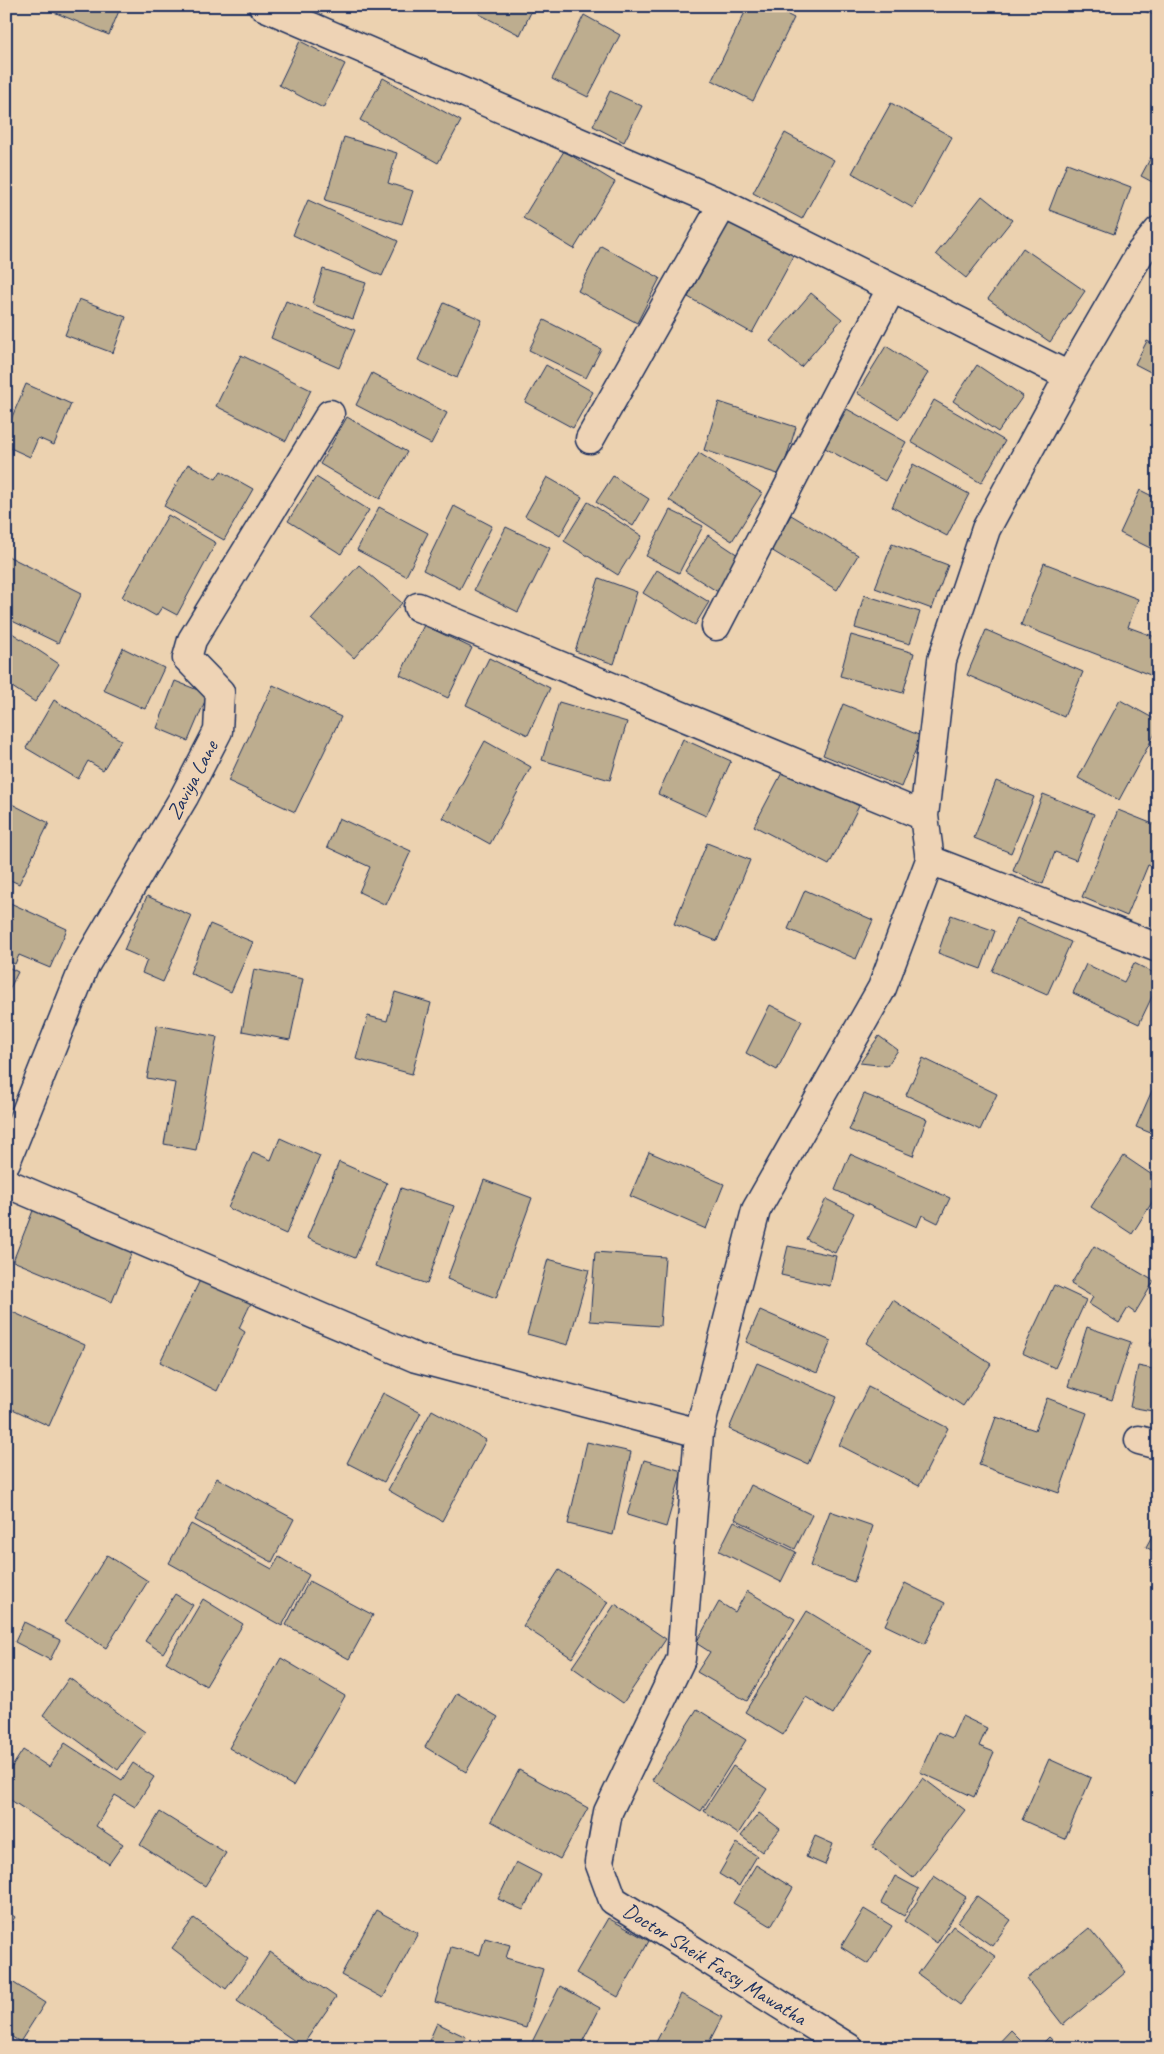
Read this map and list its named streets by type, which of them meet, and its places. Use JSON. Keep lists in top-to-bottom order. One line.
{"streets":{"street":["Zaviya Lane","Doctor Sheik Fassy Mawatha"]}}
